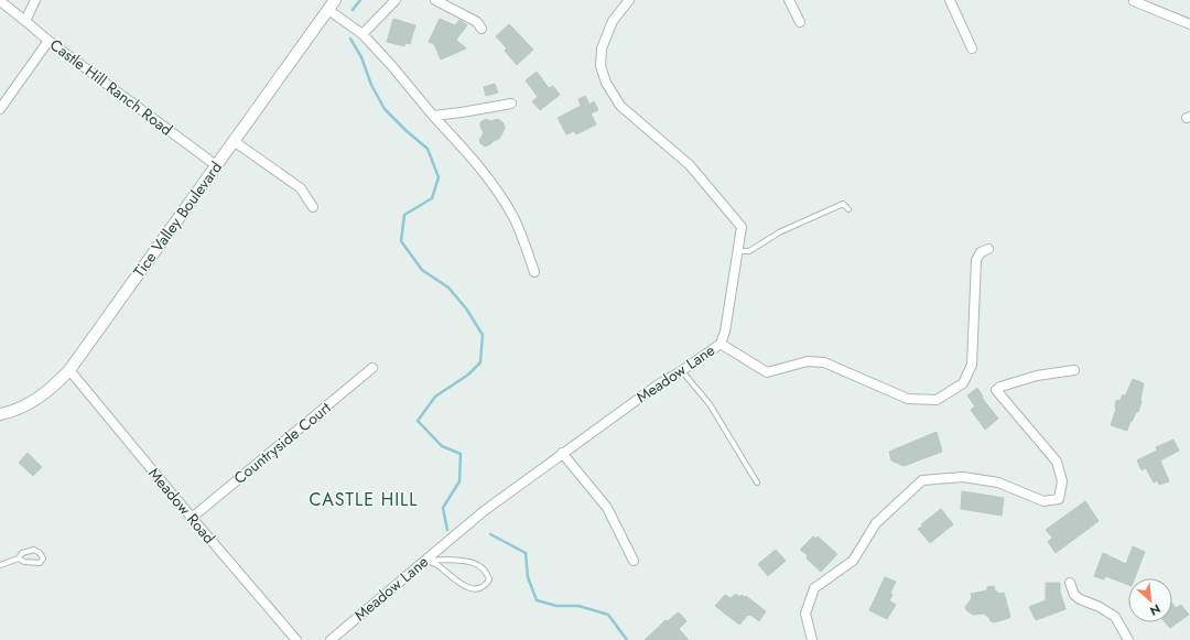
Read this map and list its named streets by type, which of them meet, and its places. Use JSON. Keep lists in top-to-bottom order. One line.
{"streets":{"street":["Castle Hill Ranch Road","Tice Valley Boulevard","Meadow Lane","Countryside Court","Meadow Road"]},"crossings":[["Castle Hill Ranch Road","Tice Valley Boulevard"],["Tice Valley Boulevard","Meadow Road"],["Countryside Court","Meadow Road"]],"districts":["CASTLE HILL"],"north":"bottom right"}
